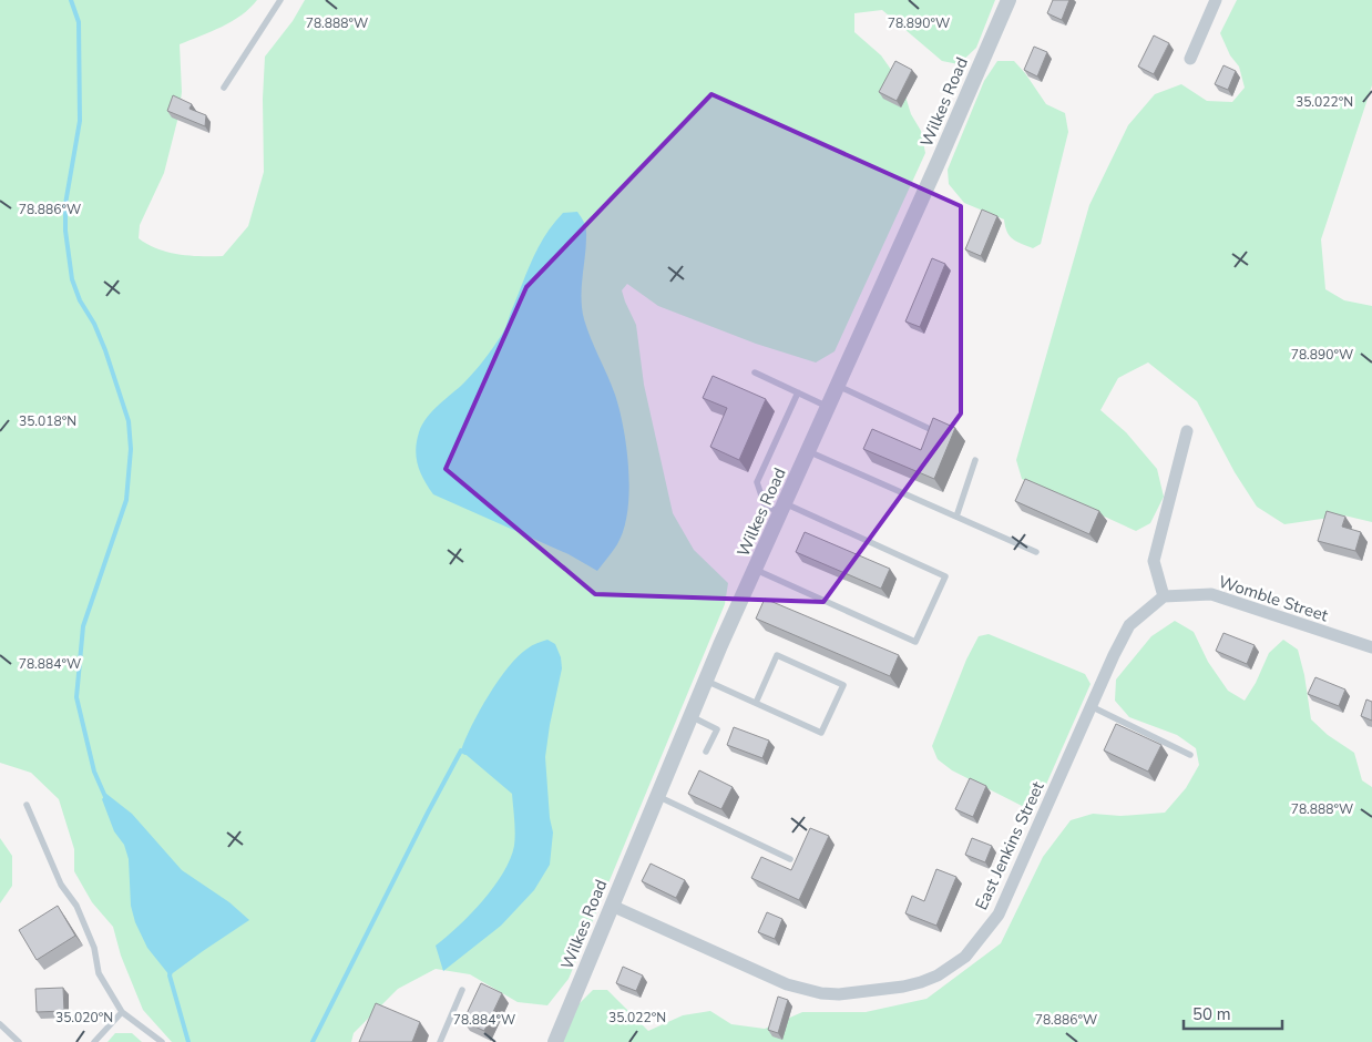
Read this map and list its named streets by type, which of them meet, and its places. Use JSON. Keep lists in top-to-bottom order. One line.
{"streets":{"street":["Wilkes Road","Womble Street","East Jenkins Street"]},"crossings":[["Wilkes Road","East Jenkins Street"],["Womble Street","East Jenkins Street"]],"scale_bar":"50 m","coordinates":["78.888°W","78.890°W","35.022°N","78.886°W","35.018°N","78.884°W","35.020°N"]}
